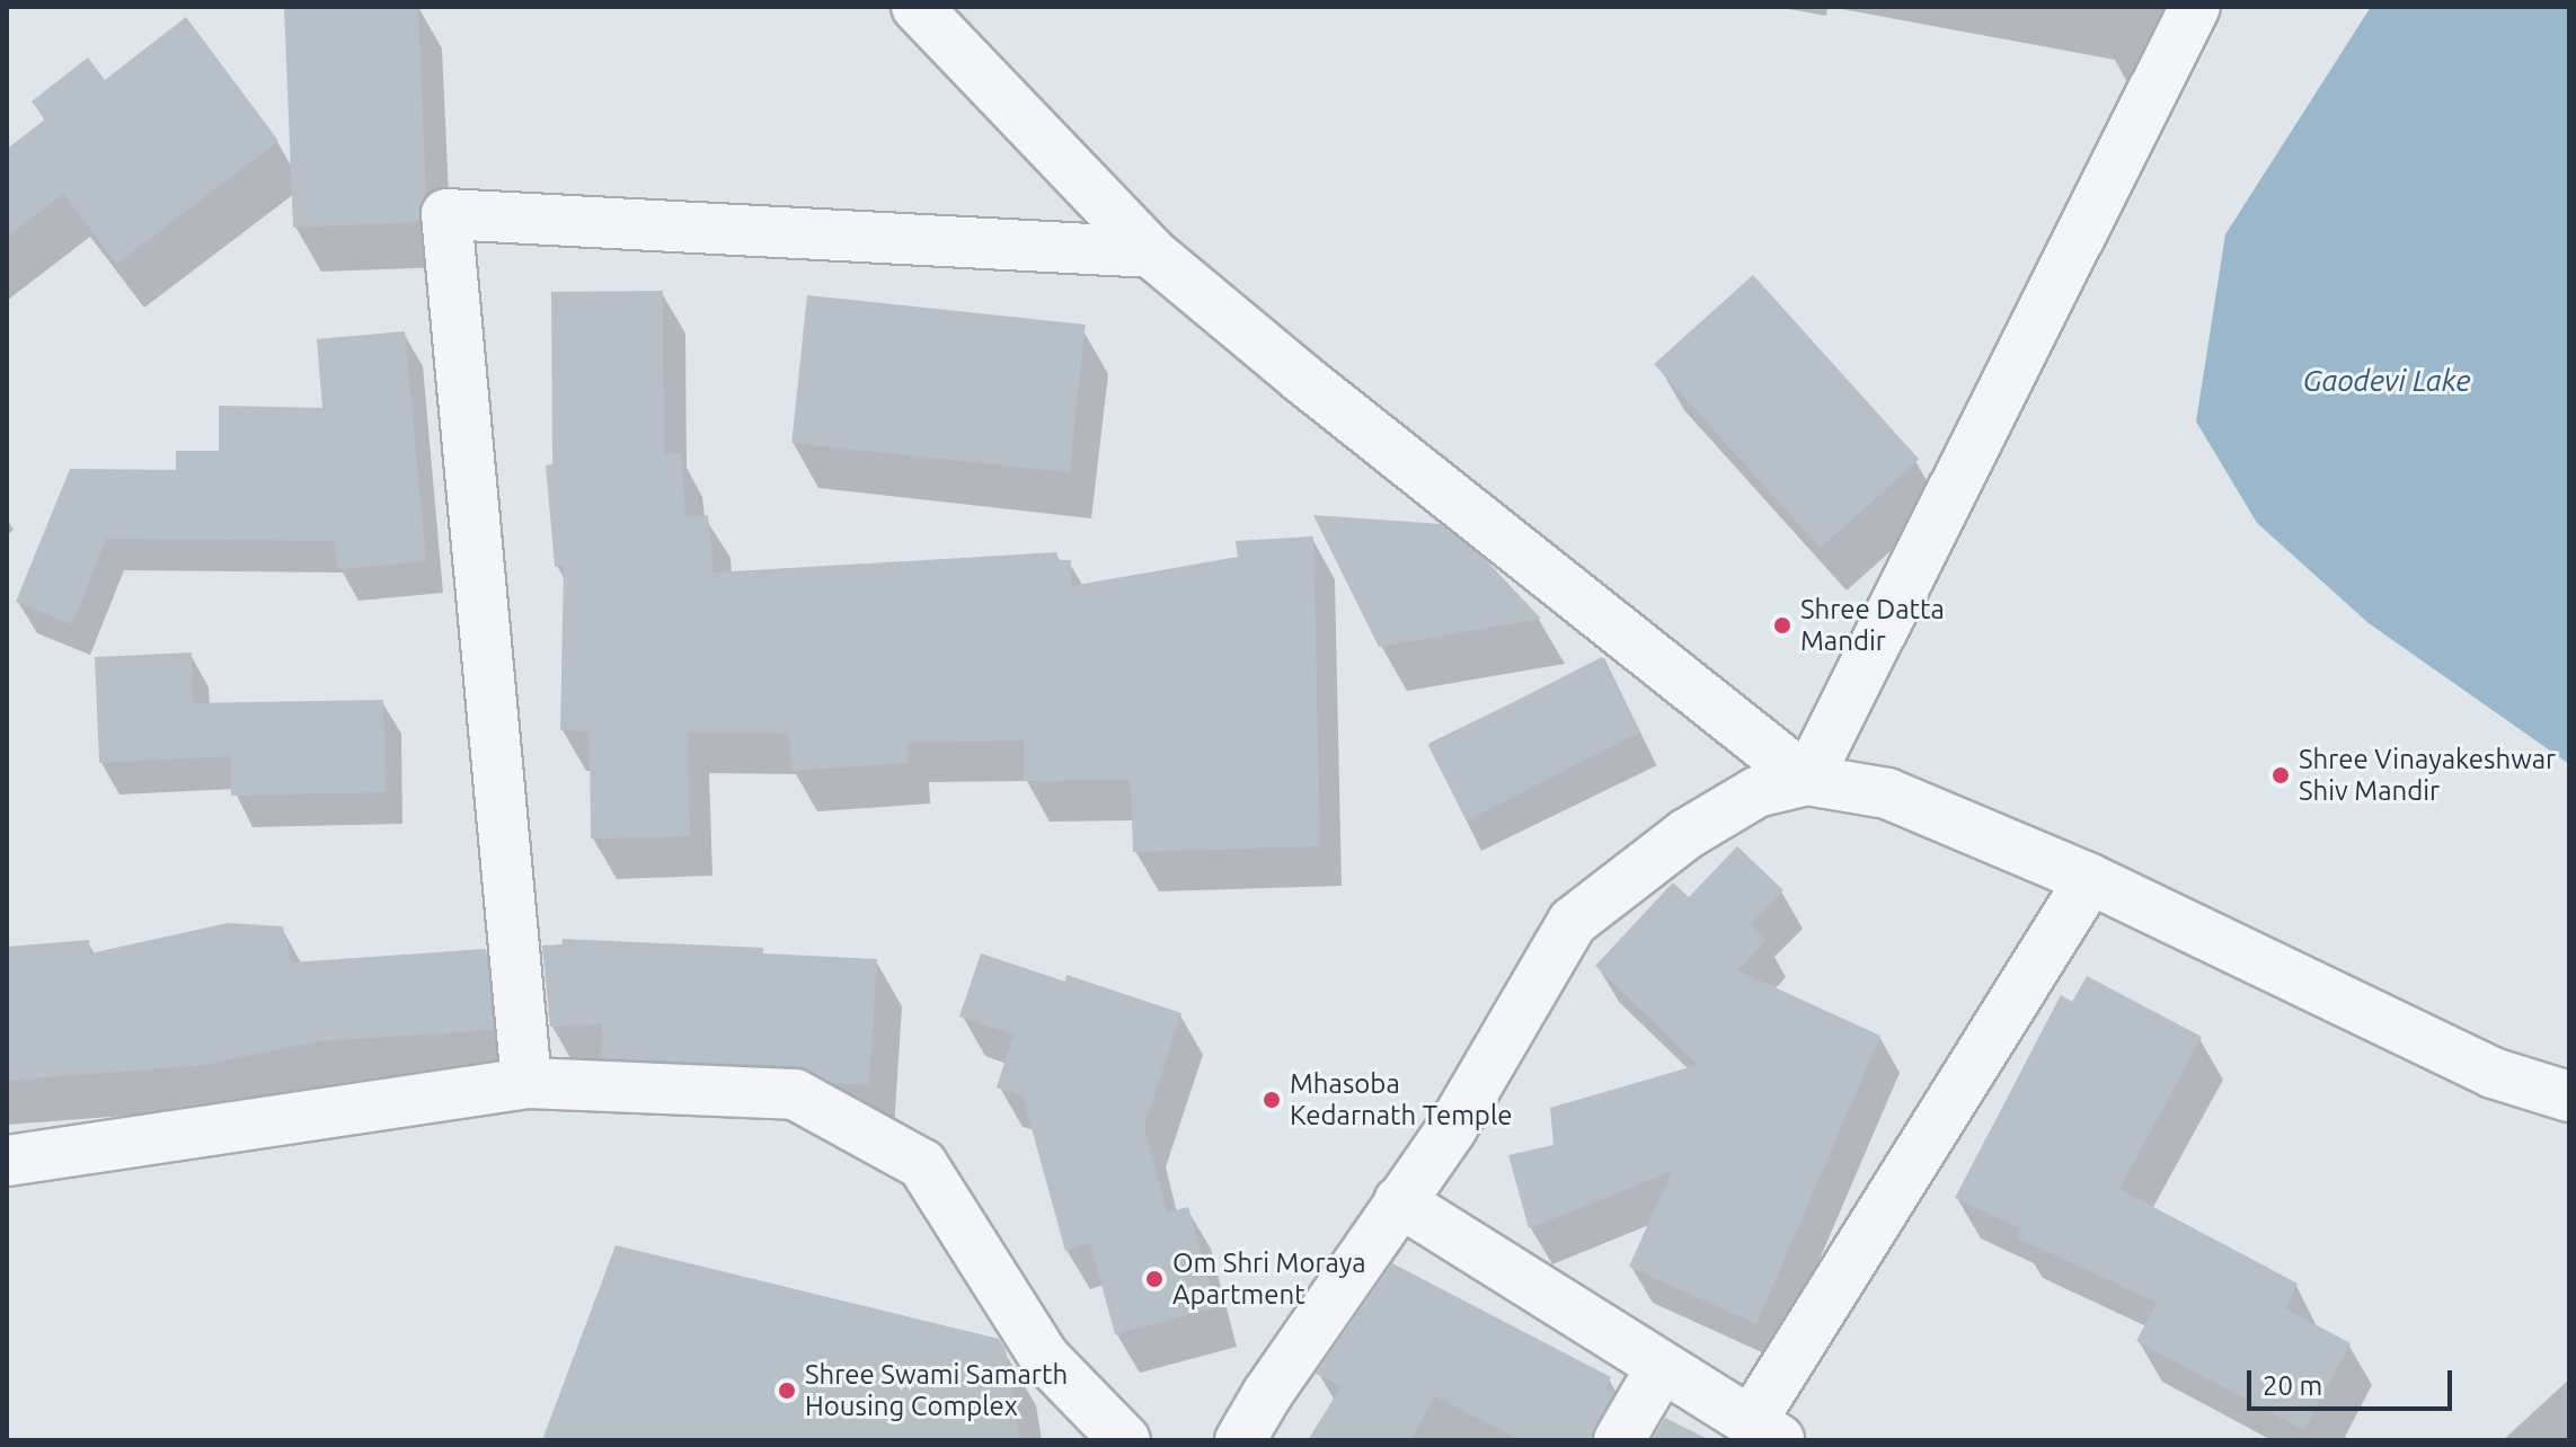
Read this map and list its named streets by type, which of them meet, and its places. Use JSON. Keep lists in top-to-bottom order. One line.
{"water":["Gaodevi Lake"],"places":["Shree Datta Mandir","Shree Vinayakeshwar Shiv Mandir","Mhasoba Kedarnath Temple","Om Shri Moraya Apartment","Shree Swami Samarth Housing Complex"],"scale_bar":"20 m"}
